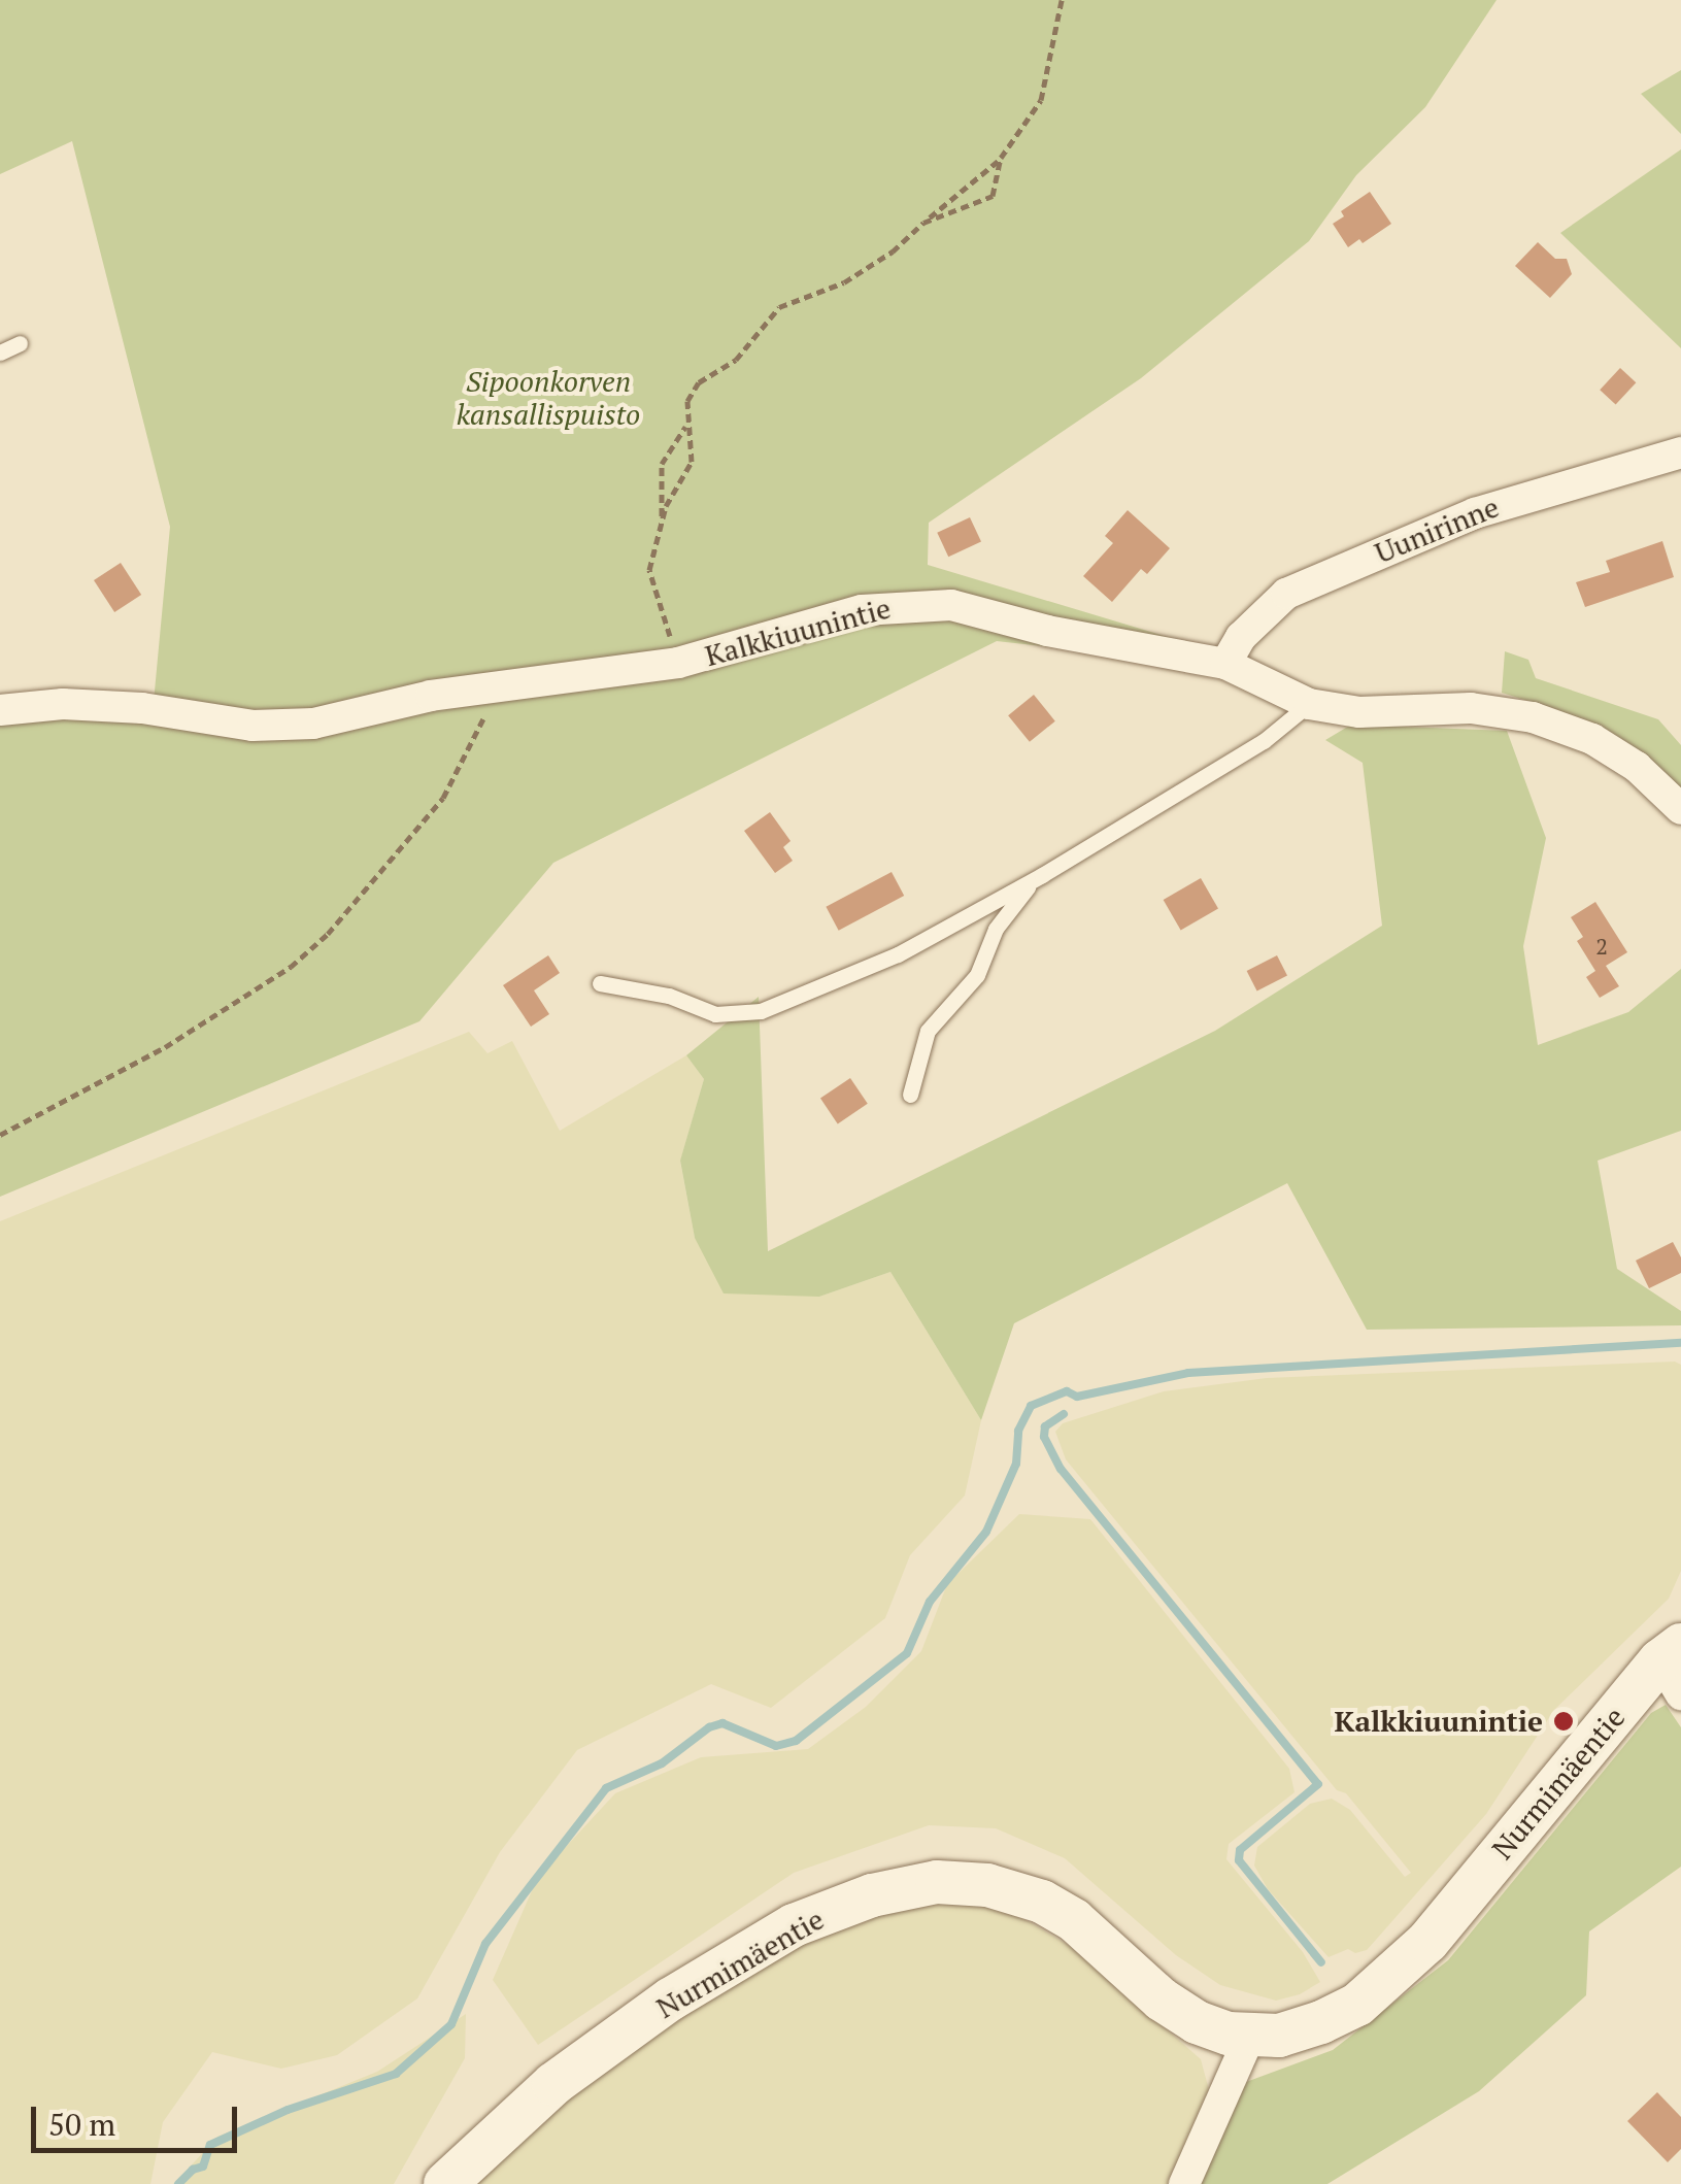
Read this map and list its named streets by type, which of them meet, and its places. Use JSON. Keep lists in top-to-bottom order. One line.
{"streets":{"street":["Uunirinne","Kalkkiuunintie","Nurmimäentie"]},"crossings":[["Uunirinne","Kalkkiuunintie"]],"parks":["Sipoonkorven kansallispuisto"],"places":["Kalkkiuunintie"],"house_numbers":["2"],"scale_bar":"50 m"}
